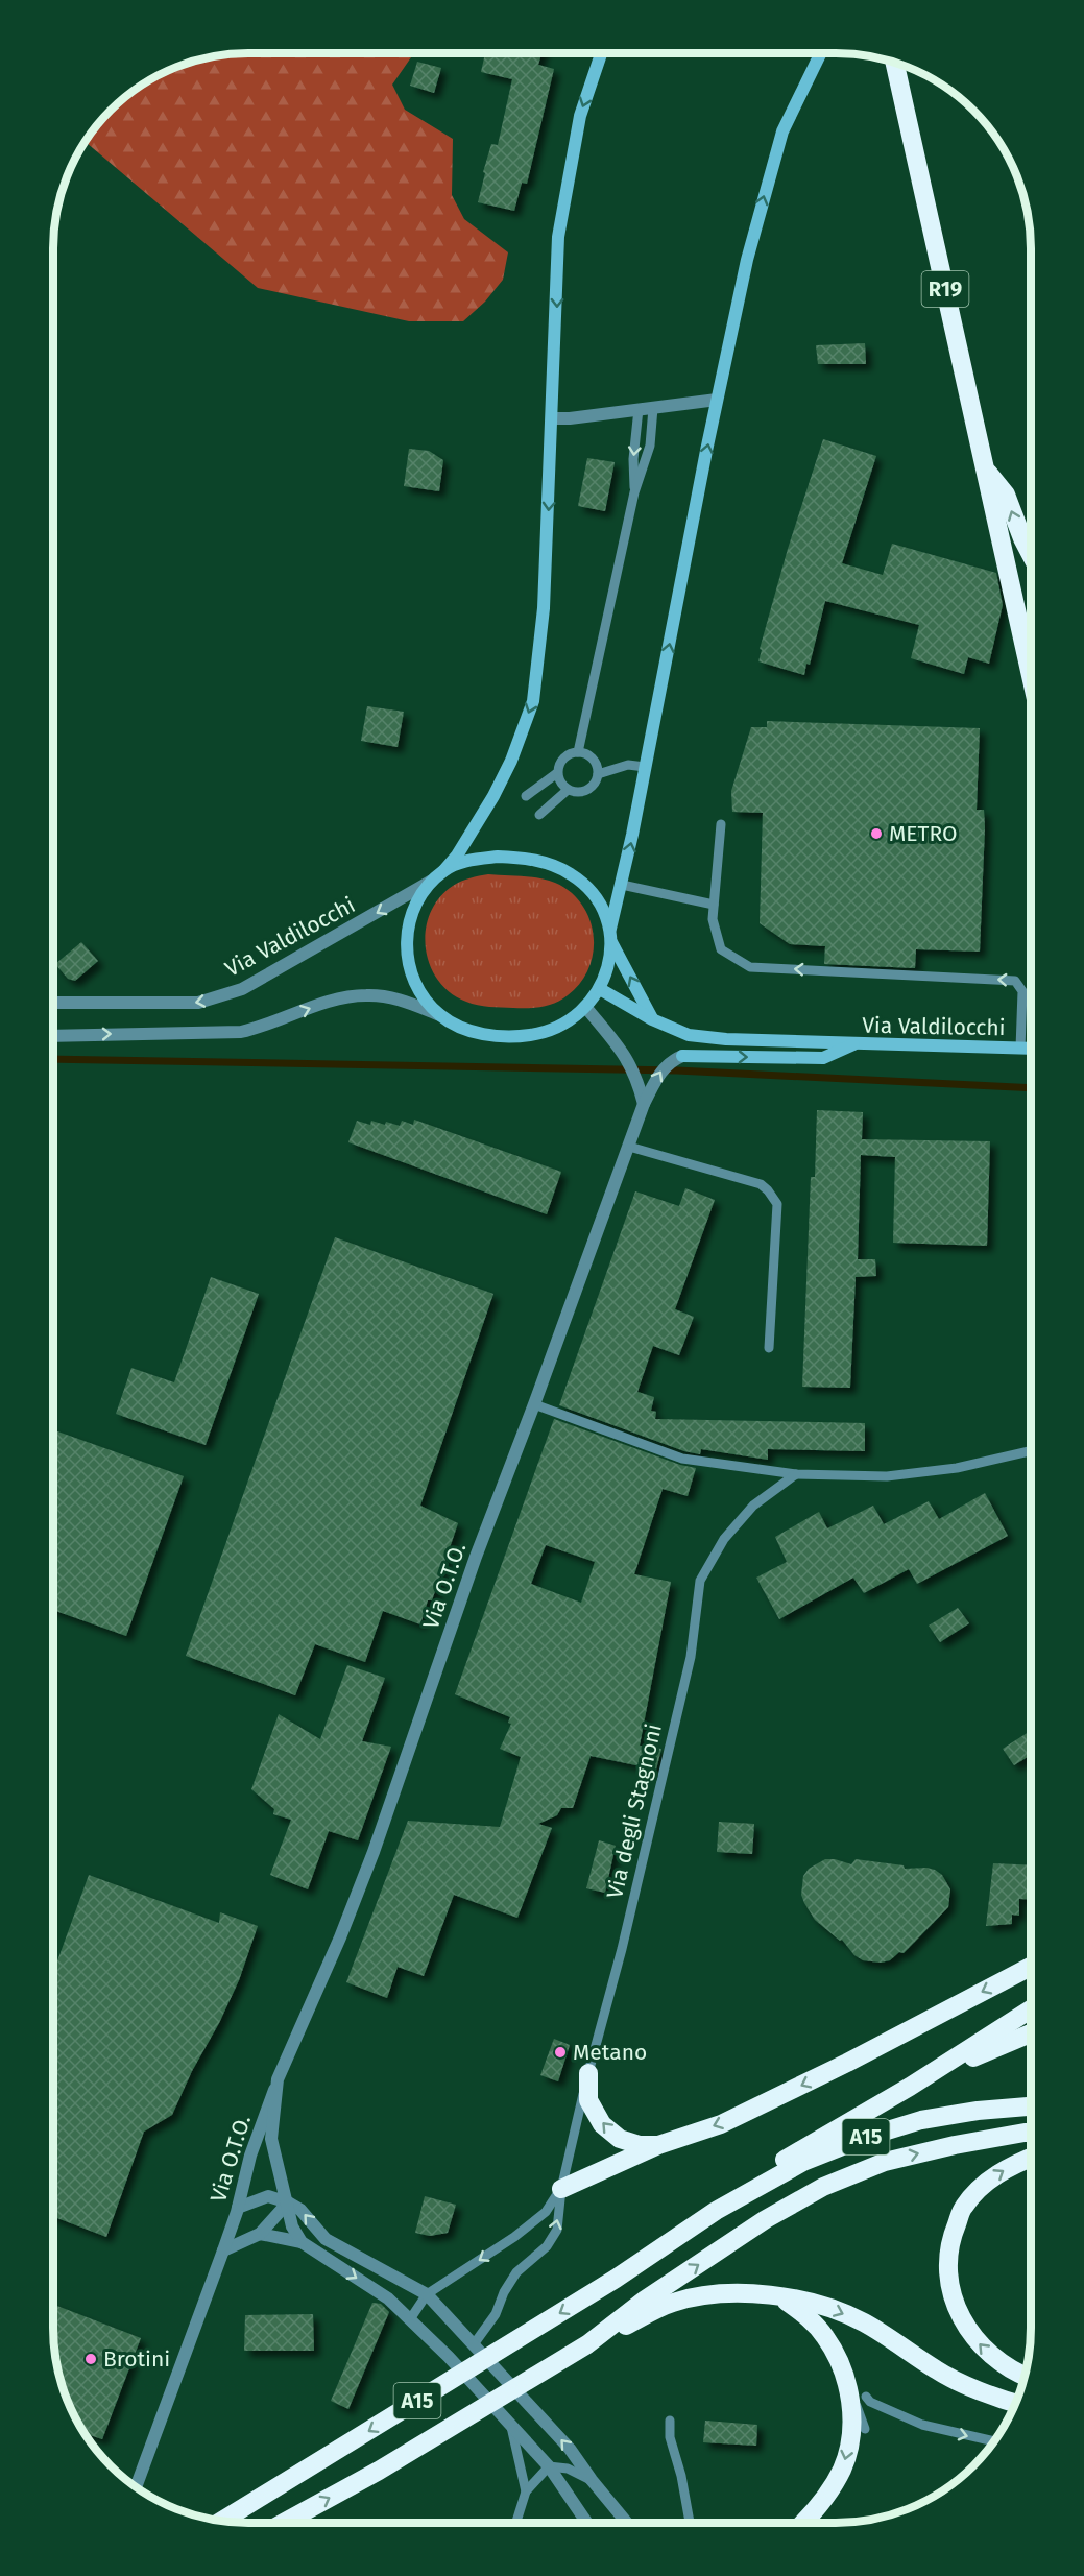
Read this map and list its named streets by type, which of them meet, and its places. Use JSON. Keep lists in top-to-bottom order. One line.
{"streets":{"highway":["R19","A15"],"main road":["Via Valdilocchi"],"street":["Via O.T.O."],"lane":["Via degli Stagnoni"]},"crossings":[["Via Valdilocchi","Via O.T.O."]],"places":["METRO","Metano","Brotini"]}
